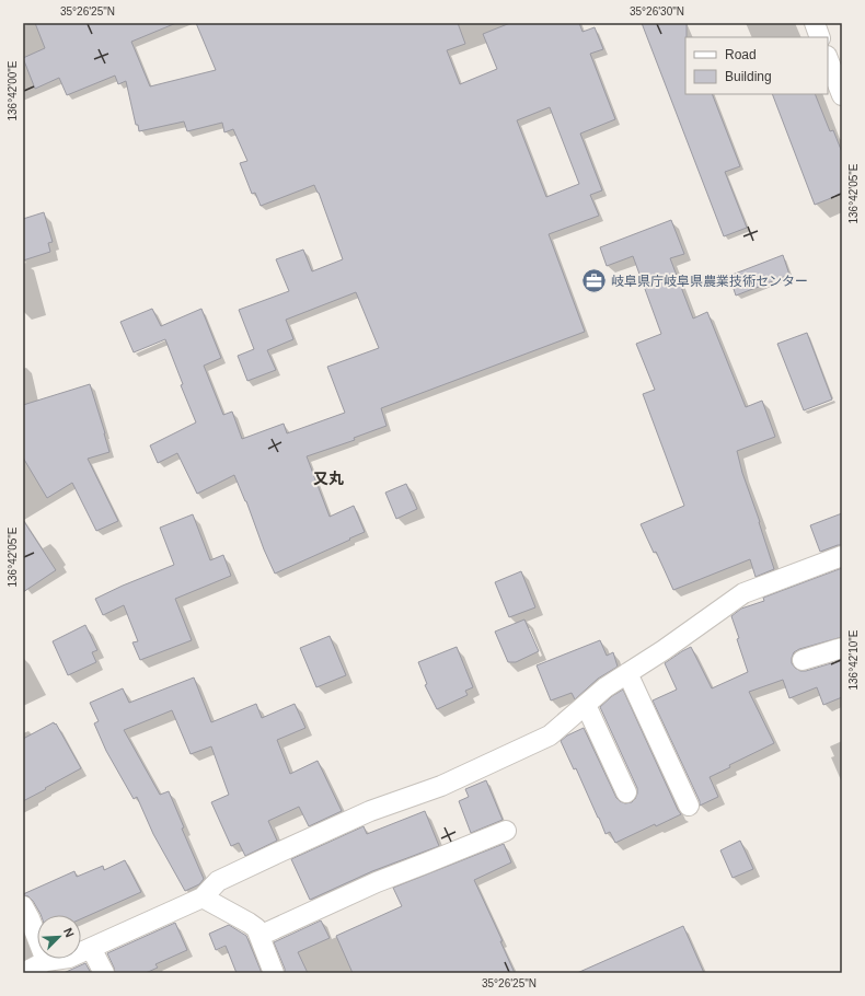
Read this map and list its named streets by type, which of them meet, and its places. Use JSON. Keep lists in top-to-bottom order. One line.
{"districts":["又丸"],"places":{"office":["岐阜県庁岐阜県農業技術センター"]},"legend":["Road","Building"],"north":"top right","coordinates":["35°26'25\"N","35°26'30\"N","136°42'00\"E","136°42'05\"E","136°42'10\"E"]}
